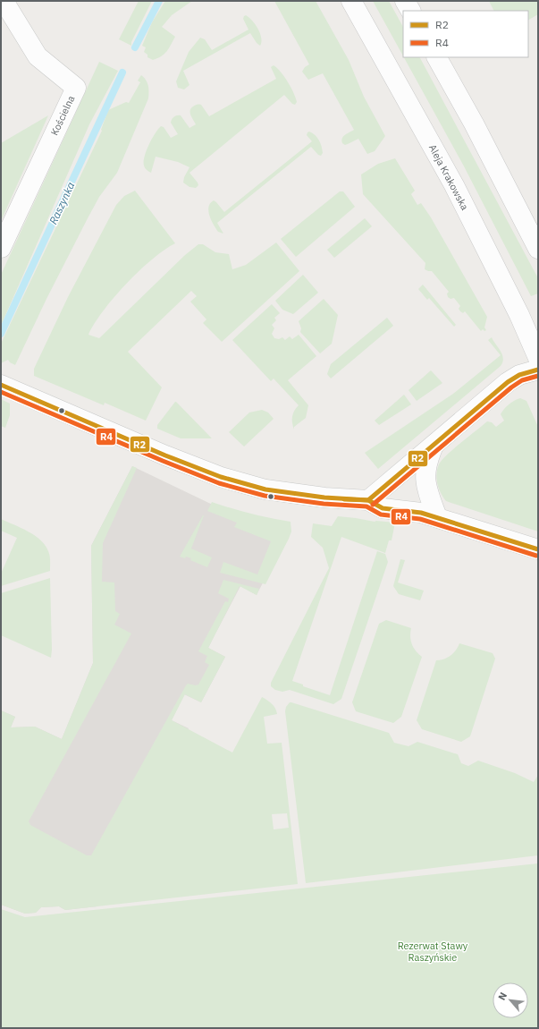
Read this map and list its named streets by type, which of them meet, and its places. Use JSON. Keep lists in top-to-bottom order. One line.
{"streets":{"street":["Kościelna","Aleja Krakowska"]},"water":["Raszynka"],"parks":["Rezerwat Stawy Raszyńskie"],"lines":["transit line R2","transit line R4"],"legend":["R2","R4"],"north":"top left"}
